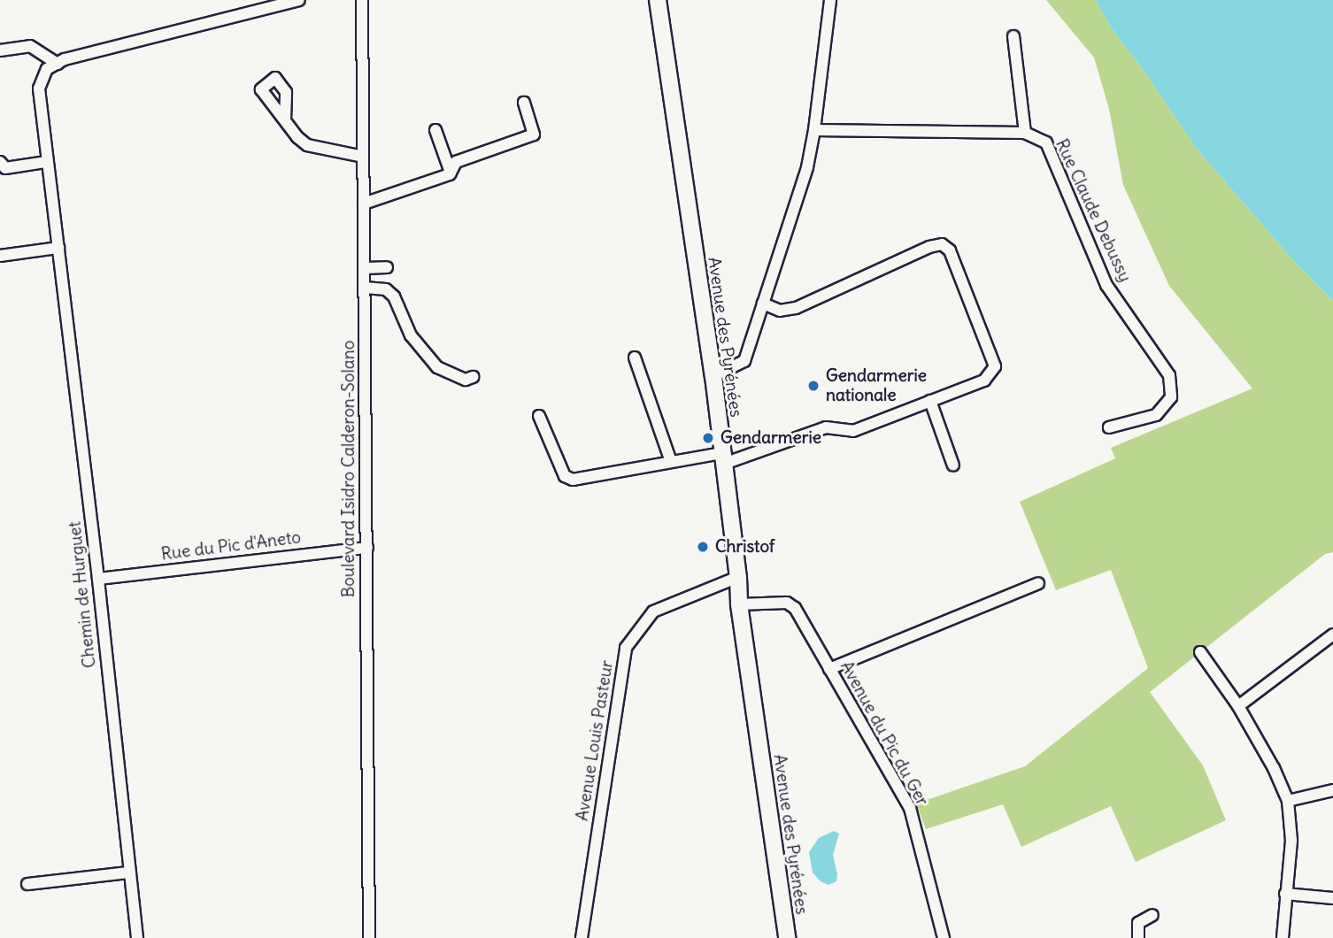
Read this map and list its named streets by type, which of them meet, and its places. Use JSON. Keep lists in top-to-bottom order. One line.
{"streets":{"main road":["Avenue des Pyrénées"],"street":["Rue Claude Debussy","Boulevard Isidro Calderon-Solano","Rue du Pic d'Aneto","Chemin de Hurguet","Avenue du Pic du Ger","Avenue Louis Pasteur"]},"crossings":[["Avenue des Pyrénées","Avenue du Pic du Ger"],["Avenue des Pyrénées","Avenue Louis Pasteur"],["Boulevard Isidro Calderon-Solano","Rue du Pic d'Aneto"],["Rue du Pic d'Aneto","Chemin de Hurguet"]],"places":["Gendarmerie nationale","Gendarmerie","Christof"]}
